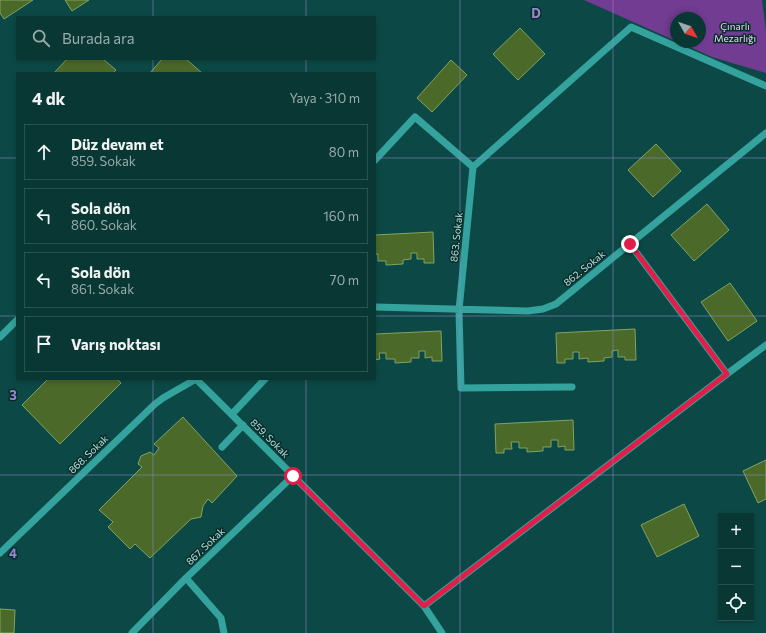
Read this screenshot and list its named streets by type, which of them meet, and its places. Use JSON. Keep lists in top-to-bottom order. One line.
{"streets":{"street":["863. Sokak","862. Sokak","859. Sokak","868. Sokak","867. Sokak"]},"crossings":[["863. Sokak","862. Sokak"],["859. Sokak","867. Sokak"]],"parks":["Çınarlı Mezarlığı"],"north":"bottom right","page":{"search":"Burada ara","heading":["4 dk","Yaya · 310 m"],"list":[["Düz devam et","859. Sokak","80 m"],["Sola dön","860. Sokak","160 m"],["Sola dön","861. Sokak","70 m"],"Varış noktası"],"map_buttons":["+","−"]},"grid":{"columns":["D"],"rows":["3","4"]}}
